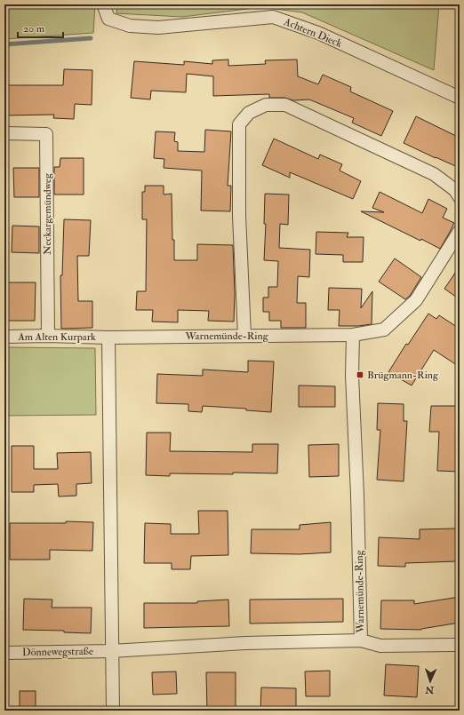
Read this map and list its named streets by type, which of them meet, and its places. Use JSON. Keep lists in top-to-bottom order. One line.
{"streets":{"street":["Achtern Dieck","Neckargemündweg","Warnemünde-Ring","Am Alten Kurpark","Dönnewegstraße"]},"crossings":[["Neckargemündweg","Am Alten Kurpark"],["Warnemünde-Ring","Am Alten Kurpark"],["Warnemünde-Ring","Dönnewegstraße"]],"places":{"transit":["Brügmann-Ring"]},"scale_bar":"20 m","north":"bottom"}
